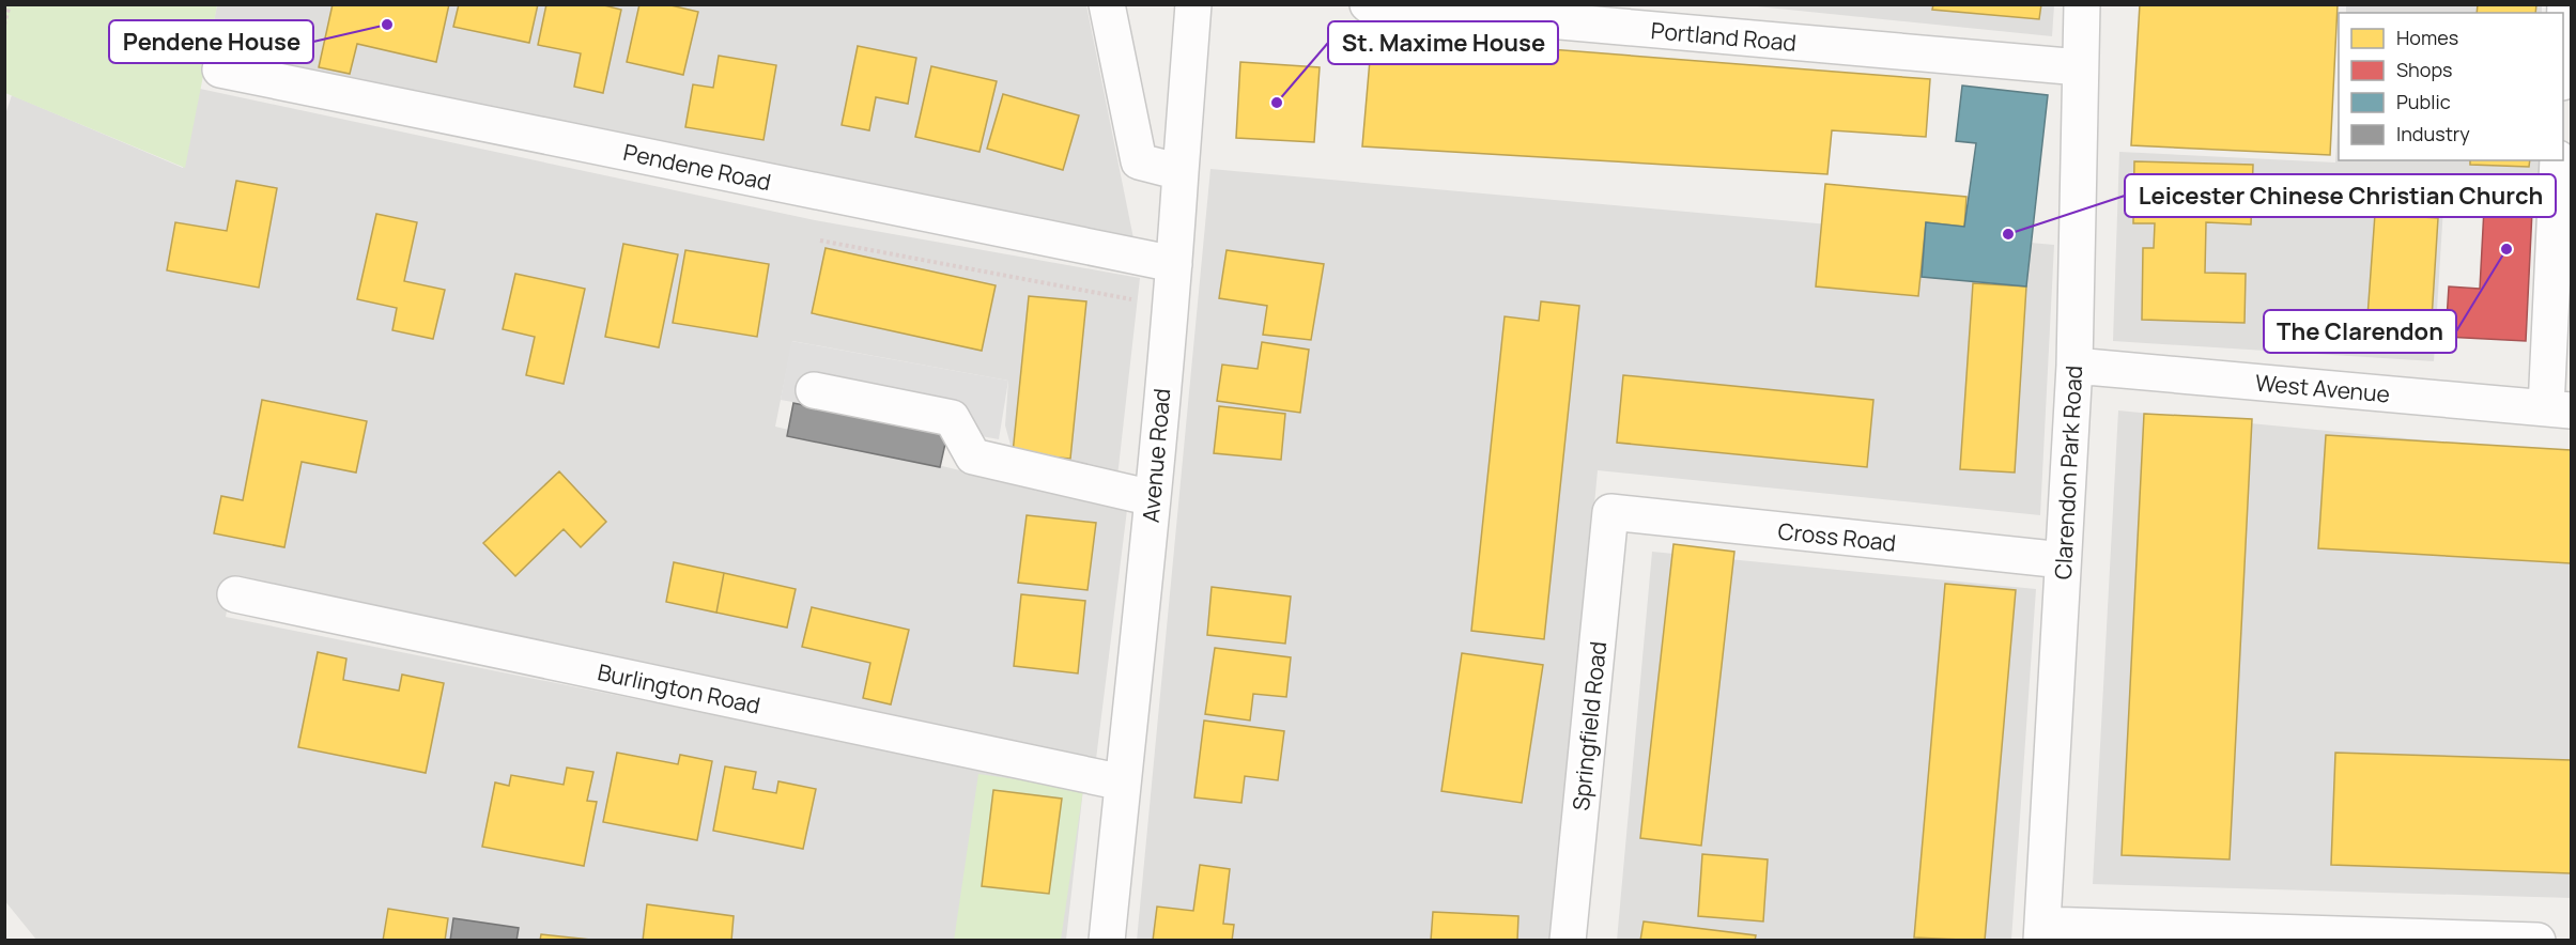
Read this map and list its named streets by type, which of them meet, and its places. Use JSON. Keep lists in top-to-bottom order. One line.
{"streets":{"street":["Portland Road","Pendene Road","West Avenue","Avenue Road","Clarendon Park Road","Cross Road","Burlington Road","Springfield Road"]},"crossings":[["Portland Road","Clarendon Park Road"],["Pendene Road","Avenue Road"],["West Avenue","Clarendon Park Road"],["Avenue Road","Burlington Road"],["Clarendon Park Road","Cross Road"],["Cross Road","Springfield Road"]],"places":["Pendene House","St. Maxime House","Leicester Chinese Christian Church","The Clarendon"],"legend":["Homes","Shops","Public","Industry"]}
